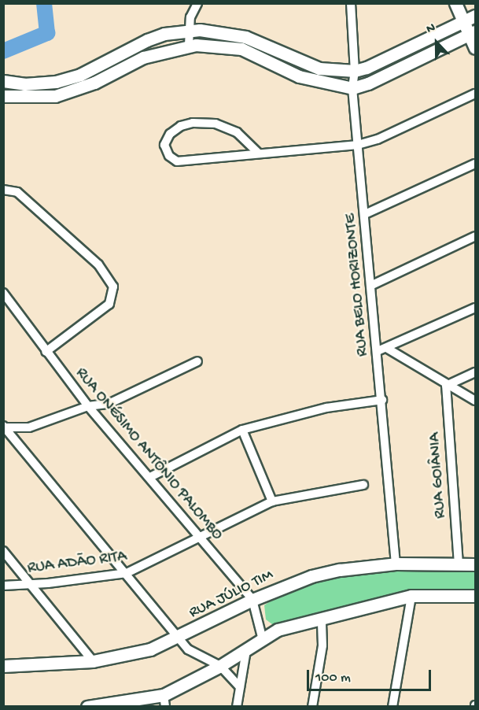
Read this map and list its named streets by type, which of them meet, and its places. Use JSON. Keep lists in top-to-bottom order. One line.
{"streets":{"main road":["RUA JÚLIO TIM"],"street":["RUA BELO HORIZONTE","RUA ONÉSIMO ANTÔNIO PALOMBO","RUA GOIÂNIA","RUA ADÃO RITA"]},"crossings":[["RUA BELO HORIZONTE","RUA JÚLIO TIM"],["RUA ONÉSIMO ANTÔNIO PALOMBO","RUA ADÃO RITA"],["RUA ONÉSIMO ANTÔNIO PALOMBO","RUA JÚLIO TIM"],["RUA GOIÂNIA","RUA JÚLIO TIM"]],"scale_bar":"100 m","north":"top"}
